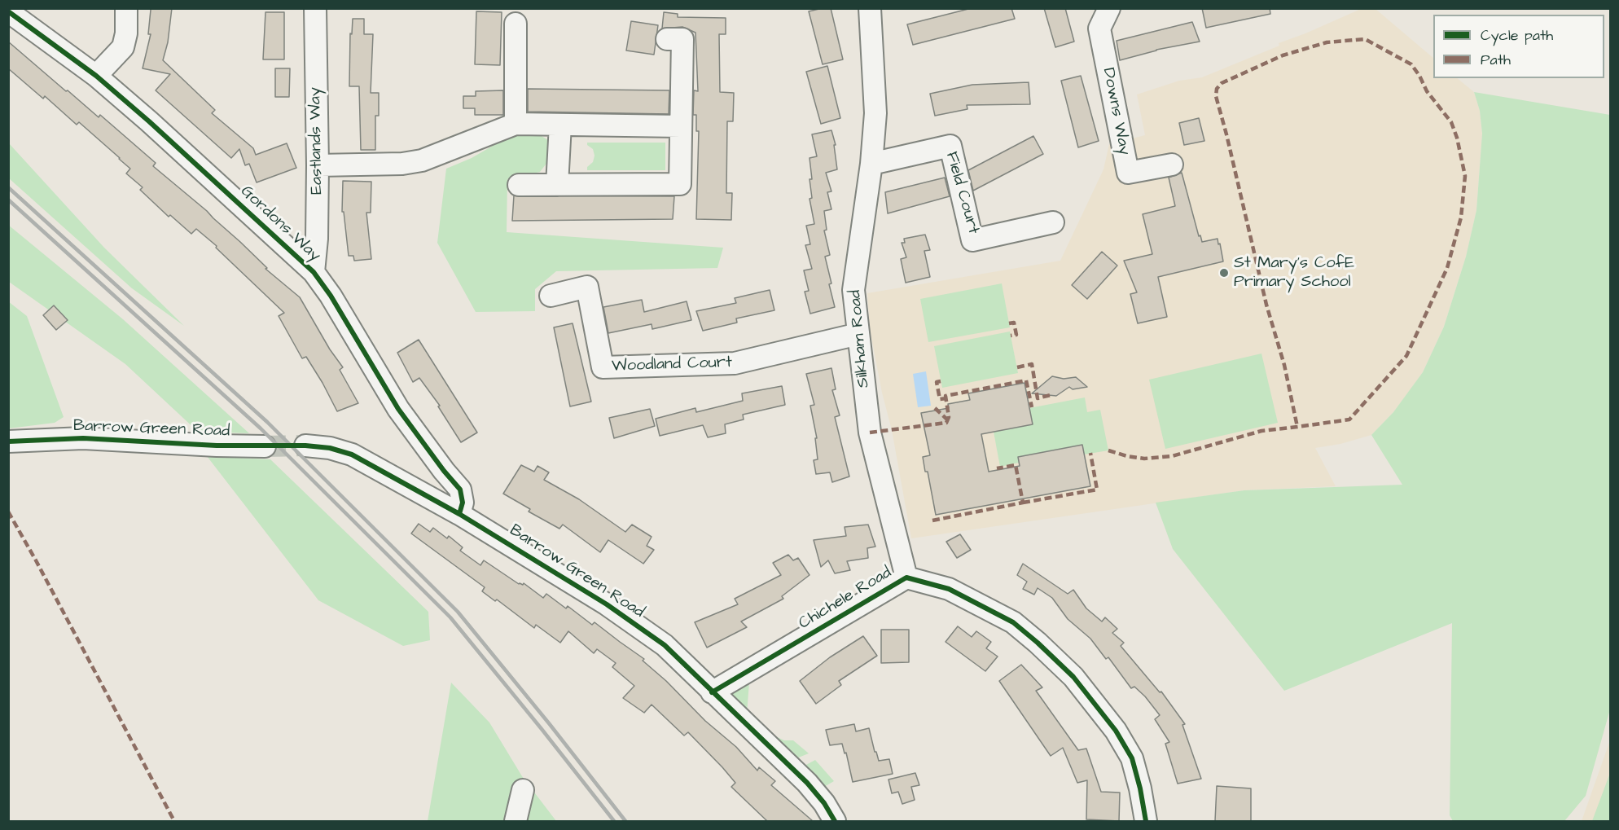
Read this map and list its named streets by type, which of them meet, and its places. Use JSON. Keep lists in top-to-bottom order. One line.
{"streets":{"street":["Downs Way","Eastlands Way","Field Court","Gordons Way","Silkham Road","Woodland Court","Barrow Green Road","Chichele Road"]},"crossings":[["Eastlands Way","Gordons Way"],["Field Court","Silkham Road"],["Gordons Way","Barrow Green Road"],["Silkham Road","Woodland Court"],["Silkham Road","Chichele Road"],["Barrow Green Road","Chichele Road"]],"places":["St Mary's CofE Primary School"],"legend":["Cycle path","Path"]}
